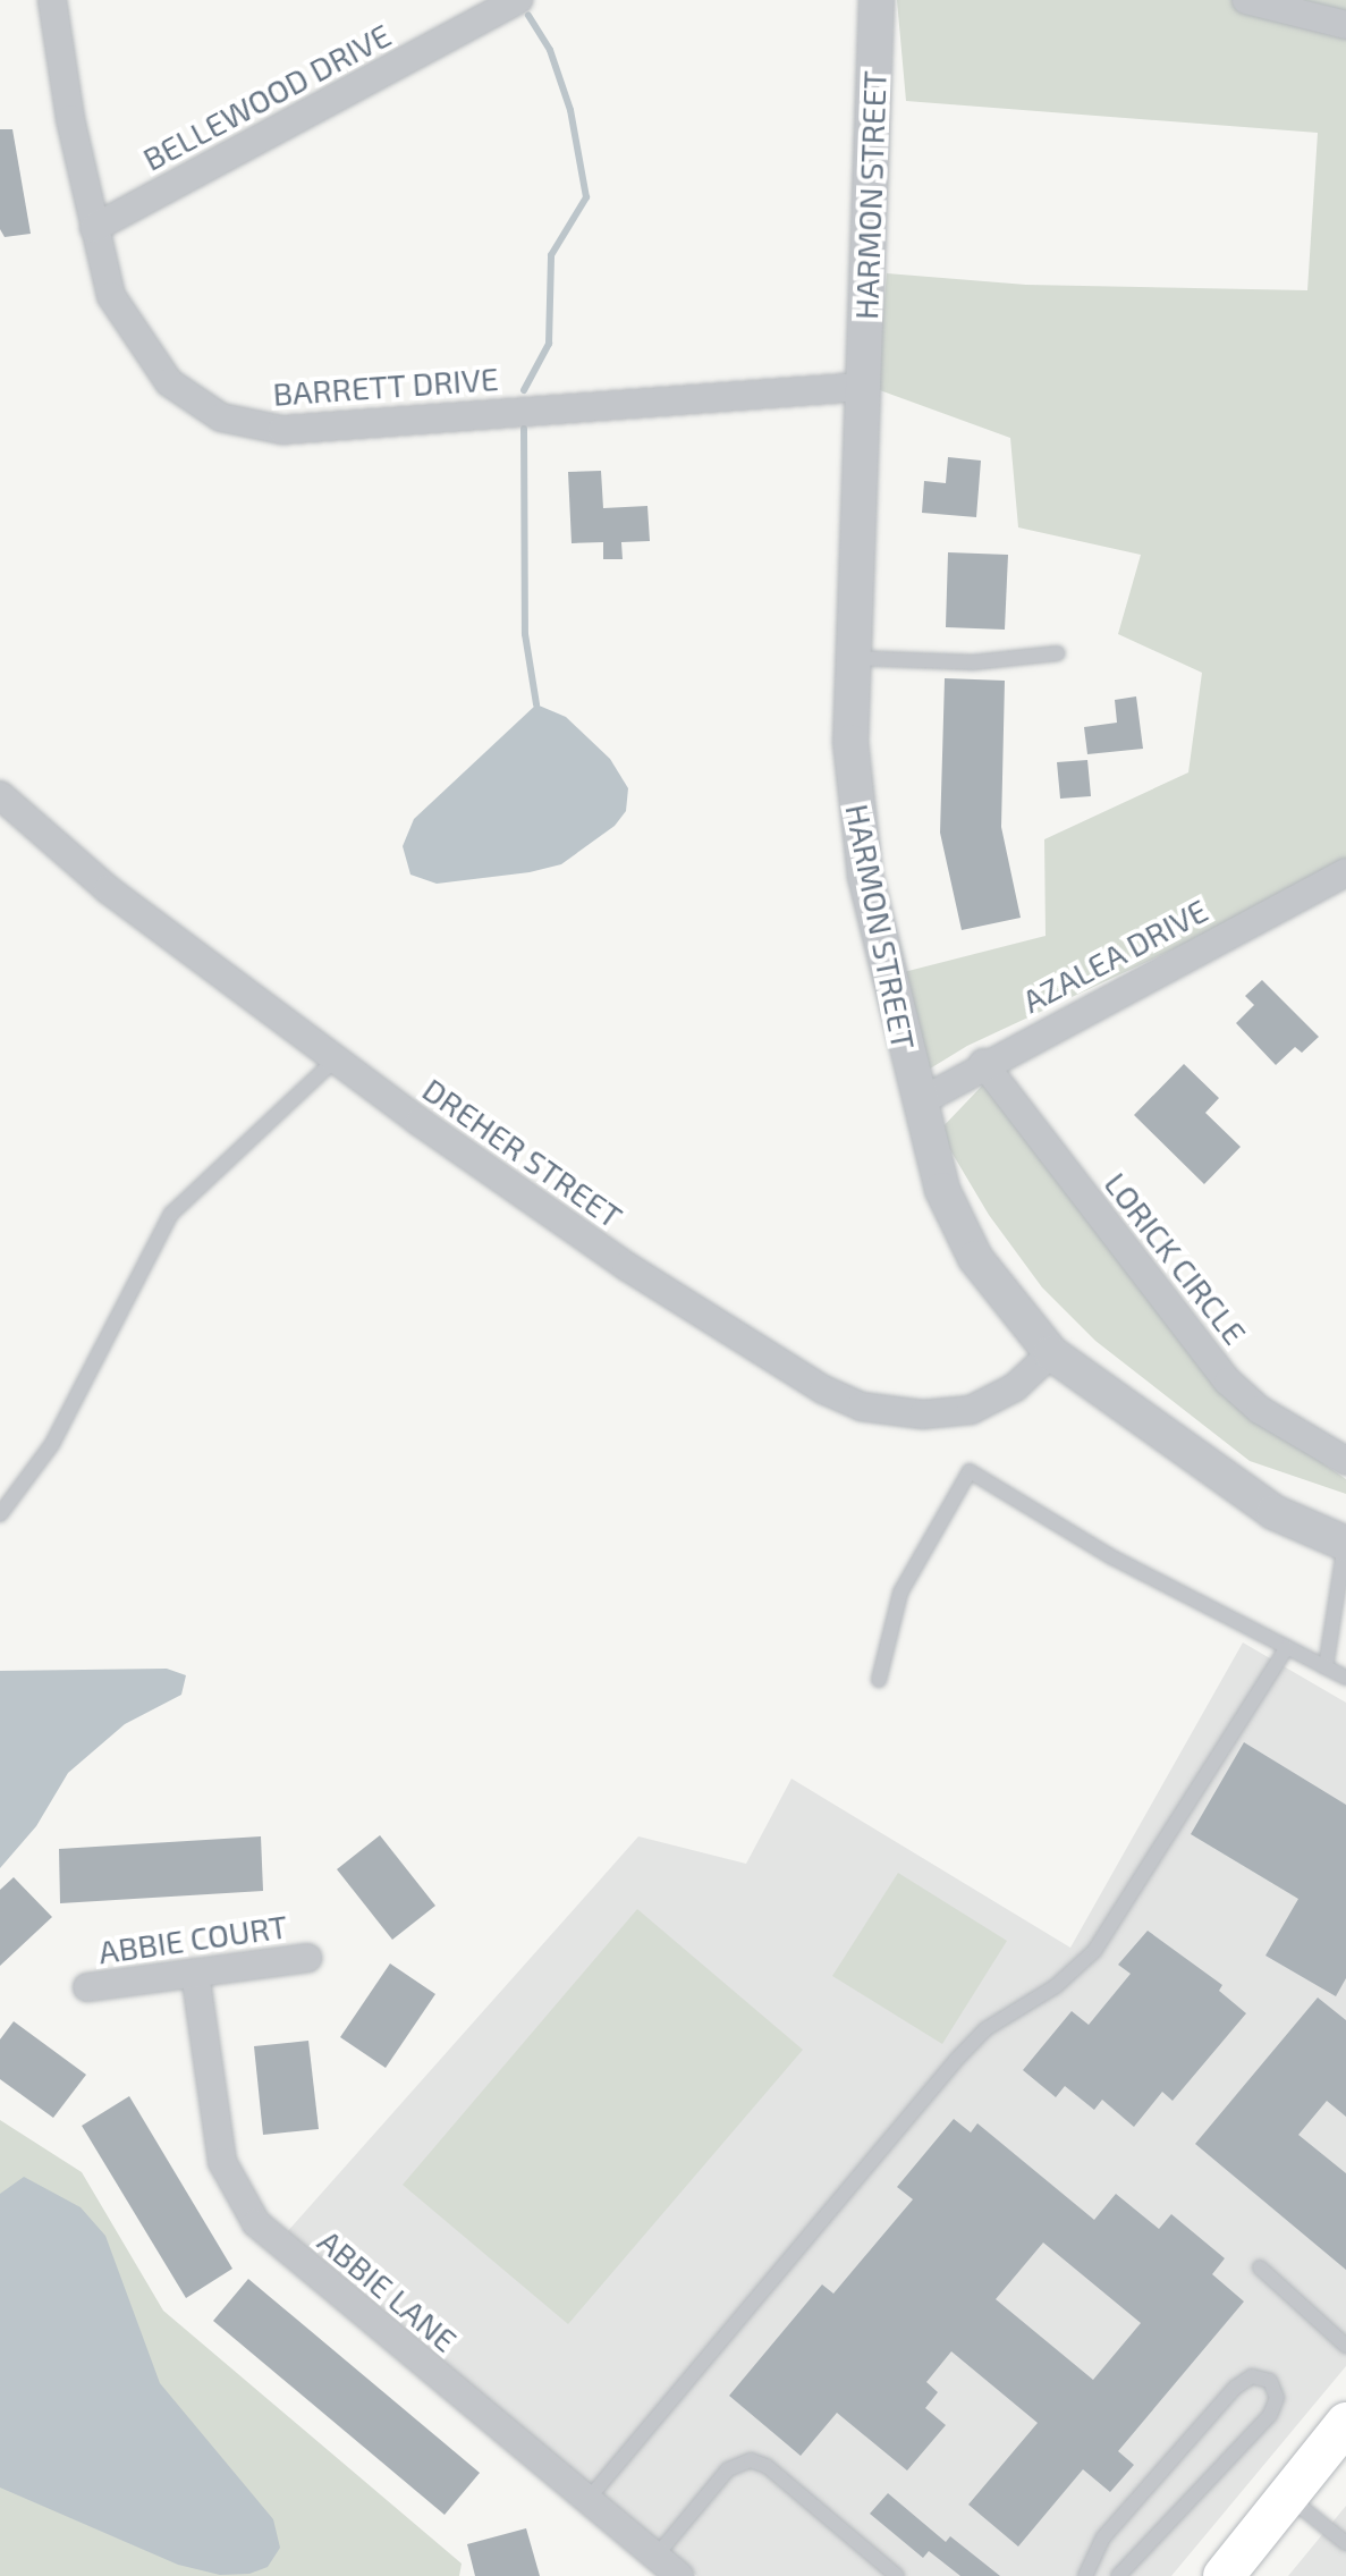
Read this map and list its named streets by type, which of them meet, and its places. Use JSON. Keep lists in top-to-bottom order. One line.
{"streets":{"street":["BELLEWOOD DRIVE","HARMON STREET","BARRETT DRIVE","AZALEA DRIVE","DREHER STREET","LORICK CIRCLE","ABBIE COURT","ABBIE LANE"]},"crossings":[["BELLEWOOD DRIVE","BARRETT DRIVE"],["HARMON STREET","BARRETT DRIVE"],["HARMON STREET","AZALEA DRIVE"],["HARMON STREET","DREHER STREET"],["AZALEA DRIVE","LORICK CIRCLE"],["ABBIE COURT","ABBIE LANE"]]}
